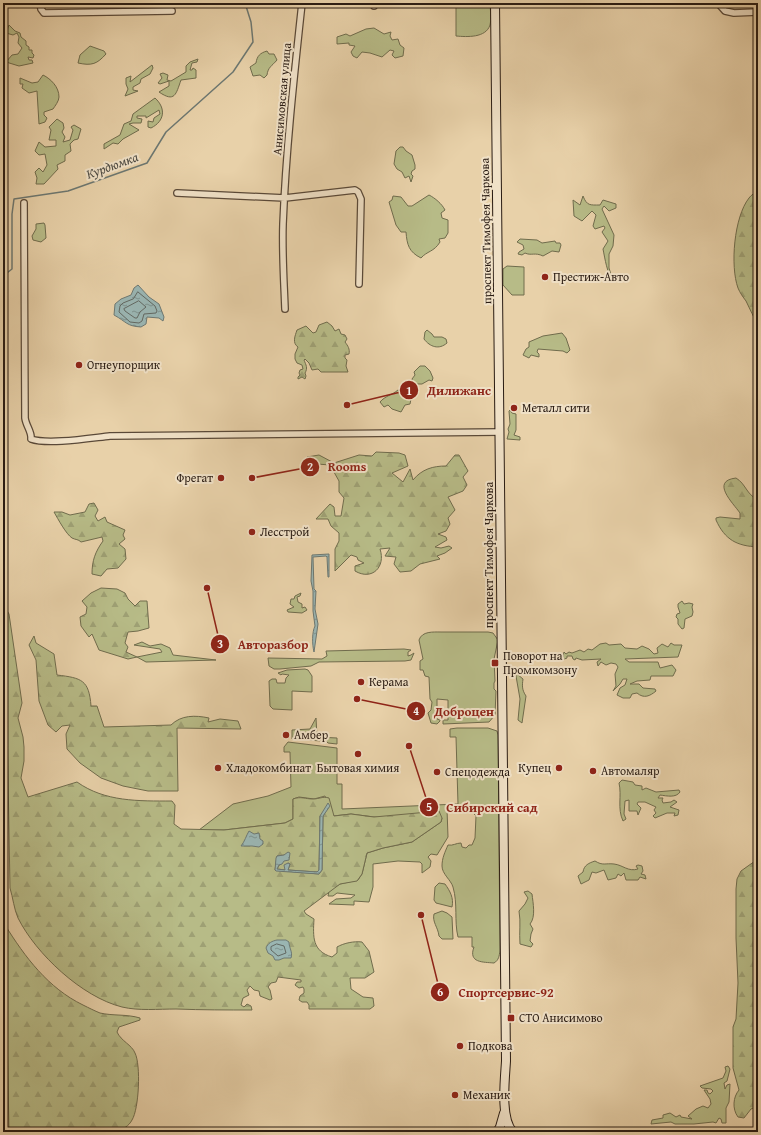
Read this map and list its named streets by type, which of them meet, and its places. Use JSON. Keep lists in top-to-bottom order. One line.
{"streets":{"main road":["проспект Тимофея Чаркова"],"street":["Анисимовская улица"]},"water":["Курдюмка"],"places":{"other":["Престиж-Авто","Огнеупорщик","Дилижанс","Металл сити","Фрегат","Rooms","Лесстрой","Авторазбор","Керама","Доброцен","Амбер","Сибирский сад","Бытовая химия","Хладокомбинат","Купец","Автомаляр","Спецодежда","Спортсервис-92","Подкова","Механик"],"transit":["Поворот на Промкомзону","СТО Анисимово"]}}
